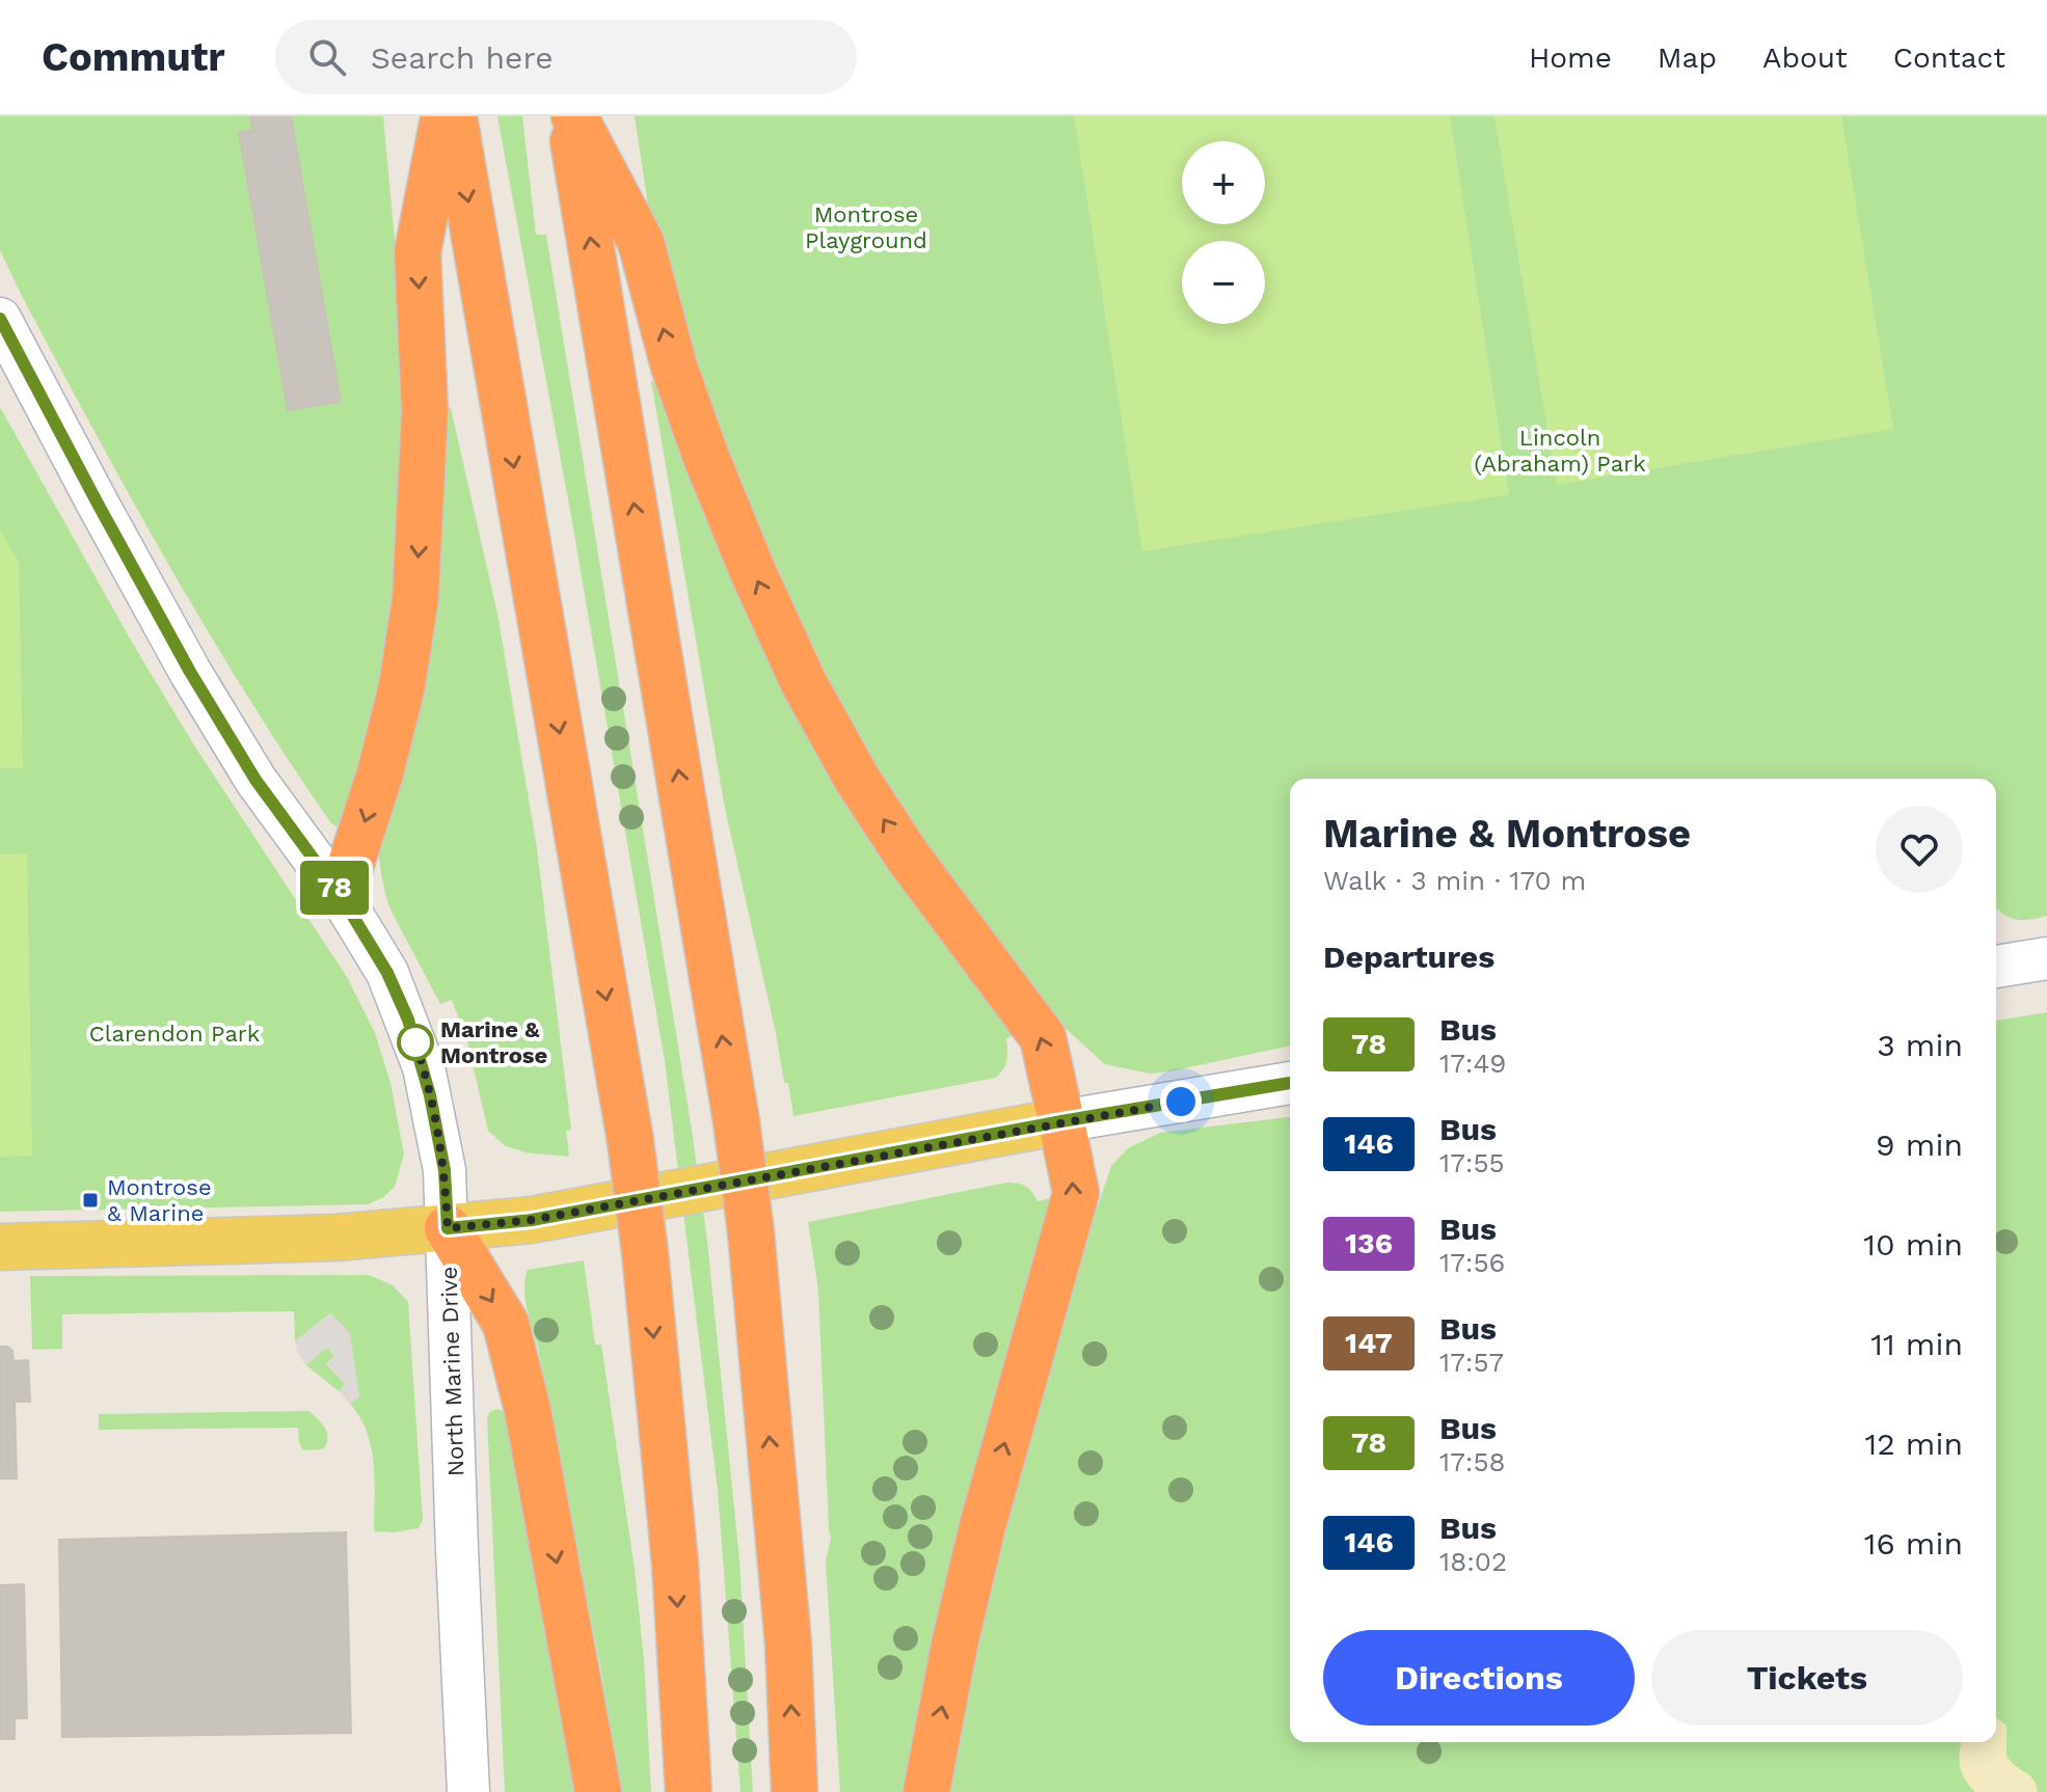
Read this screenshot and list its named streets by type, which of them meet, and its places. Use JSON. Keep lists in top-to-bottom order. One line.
{"streets":{"street":["North Marine Drive"]},"parks":["Montrose Playground","Lincoln (Abraham) Park","Clarendon Park"],"places":{"other":["Marine & Montrose"],"transit":["Montrose & Marine"]},"lines":["bus line 78"],"page":{"header":"Commutr","search":"Search here","nav":["Home","Map","About","Contact"],"on_map":"78","map_buttons":["+","−"],"heading":[["Marine & Montrose","Walk · 3 min · 170 m"],"Departures"],"list":[{"mark":"78","name":"Bus","note":"17:49","value":"3 min"},{"mark":"146","name":"Bus","note":"17:55","value":"9 min"},{"mark":"136","name":"Bus","note":"17:56","value":"10 min"},{"mark":"147","name":"Bus","note":"17:57","value":"11 min"},{"mark":"78","name":"Bus","note":"17:58","value":"12 min"},{"mark":"146","name":"Bus","note":"18:02","value":"16 min"}],"buttons":["Directions","Tickets"]}}
